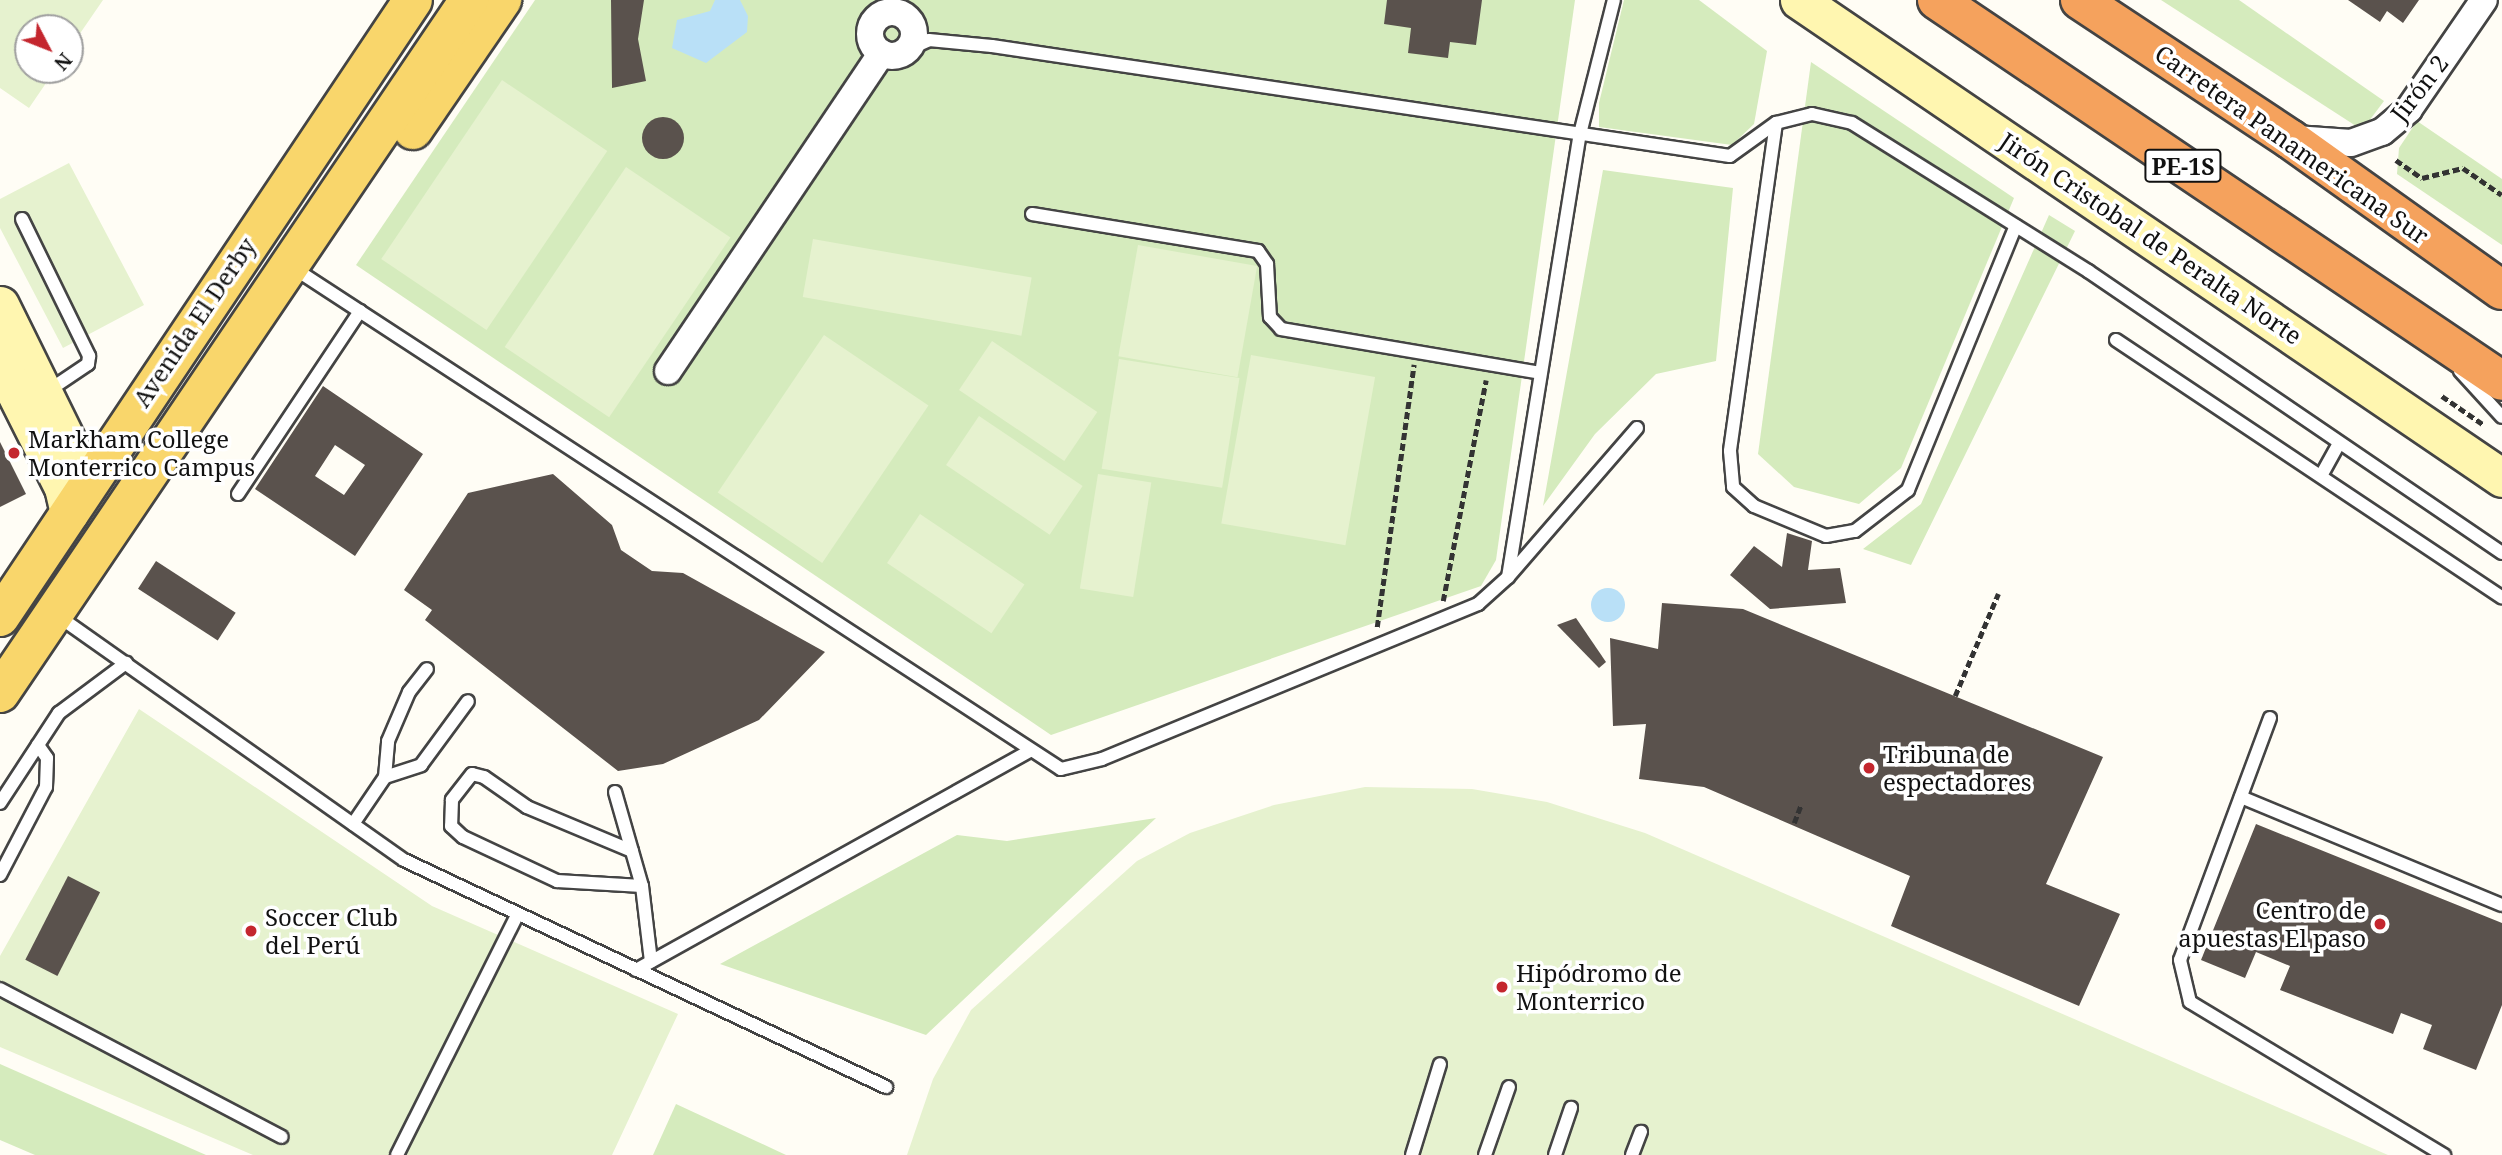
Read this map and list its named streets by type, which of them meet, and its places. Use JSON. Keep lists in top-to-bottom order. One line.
{"streets":{"highway":["Carretera Panamericana Sur","PE-1S"],"main road":["Avenida El Derby"],"street":["Jirón 2","Jirón Cristobal de Peralta Norte"]},"crossings":[["Jirón 2","Carretera Panamericana Sur"]],"places":["Markham College Monterrico Campus","Tribuna de espectadores","Centro de apuestas El paso","Soccer Club del Perú","Hipódromo de Monterrico"],"north":"bottom right"}
